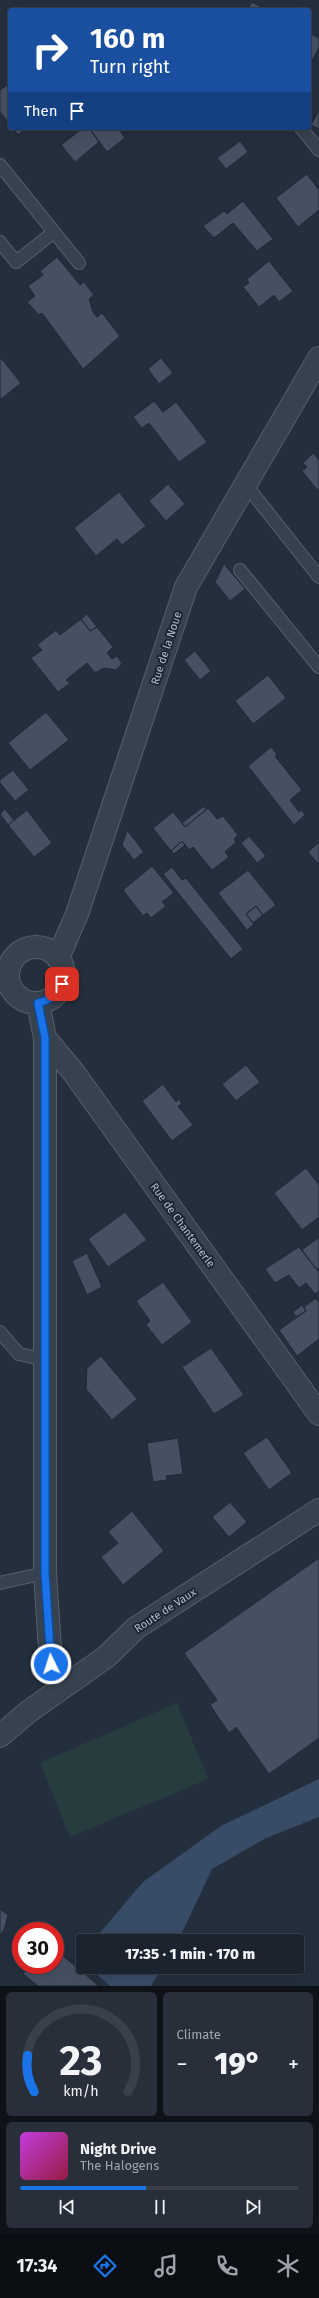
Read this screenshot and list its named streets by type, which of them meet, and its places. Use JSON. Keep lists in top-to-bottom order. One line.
{"streets":{"street":["Rue de la Noue","Rue de Chantemerle","Route de Vaux"]},"page":{"turn":["160 m","Turn right"],"then":"Then","limit":"30","trip":"17:35 · 1 min · 170 m","tile":"Climate","heat":["−","19°","+"],"song":["Night Drive","The Halogens"],"tabs":"17:34","gauge":["23","km/h"]}}
